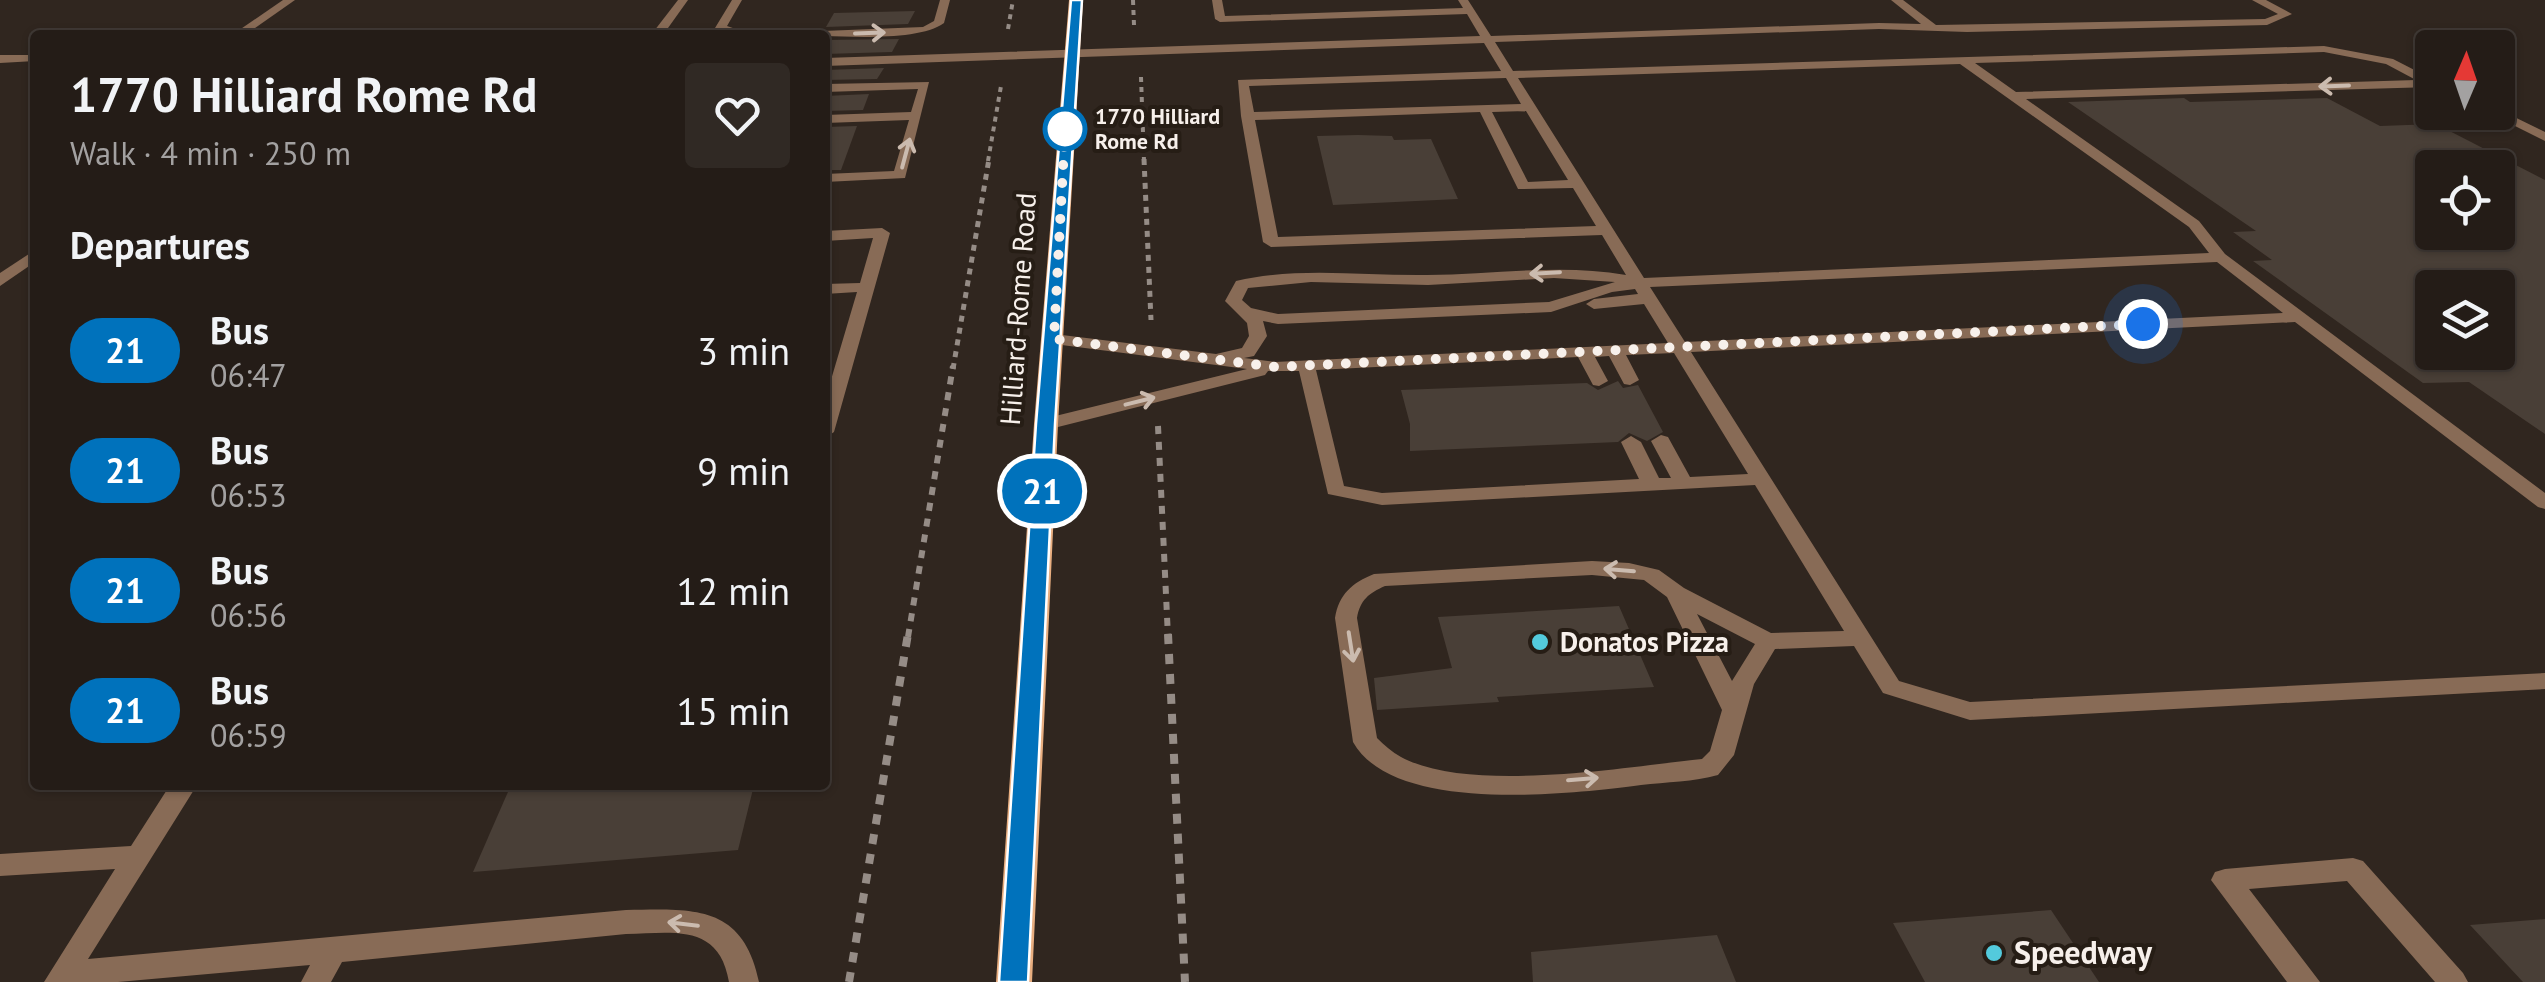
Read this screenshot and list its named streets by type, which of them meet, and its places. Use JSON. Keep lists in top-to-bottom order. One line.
{"streets":{"main road":["Hilliard-Rome Road"]},"places":["1770 Hilliard Rome Rd","Donatos Pizza","Speedway"],"lines":["bus line 21"],"north":"top","page":{"on_map":"21","heading":[["1770 Hilliard Rome Rd","Walk · 4 min · 250 m"],"Departures"],"list":[{"mark":"21","name":"Bus","note":"06:47","value":"3 min"},{"mark":"21","name":"Bus","note":"06:53","value":"9 min"},{"mark":"21","name":"Bus","note":"06:56","value":"12 min"},{"mark":"21","name":"Bus","note":"06:59","value":"15 min"}]}}
